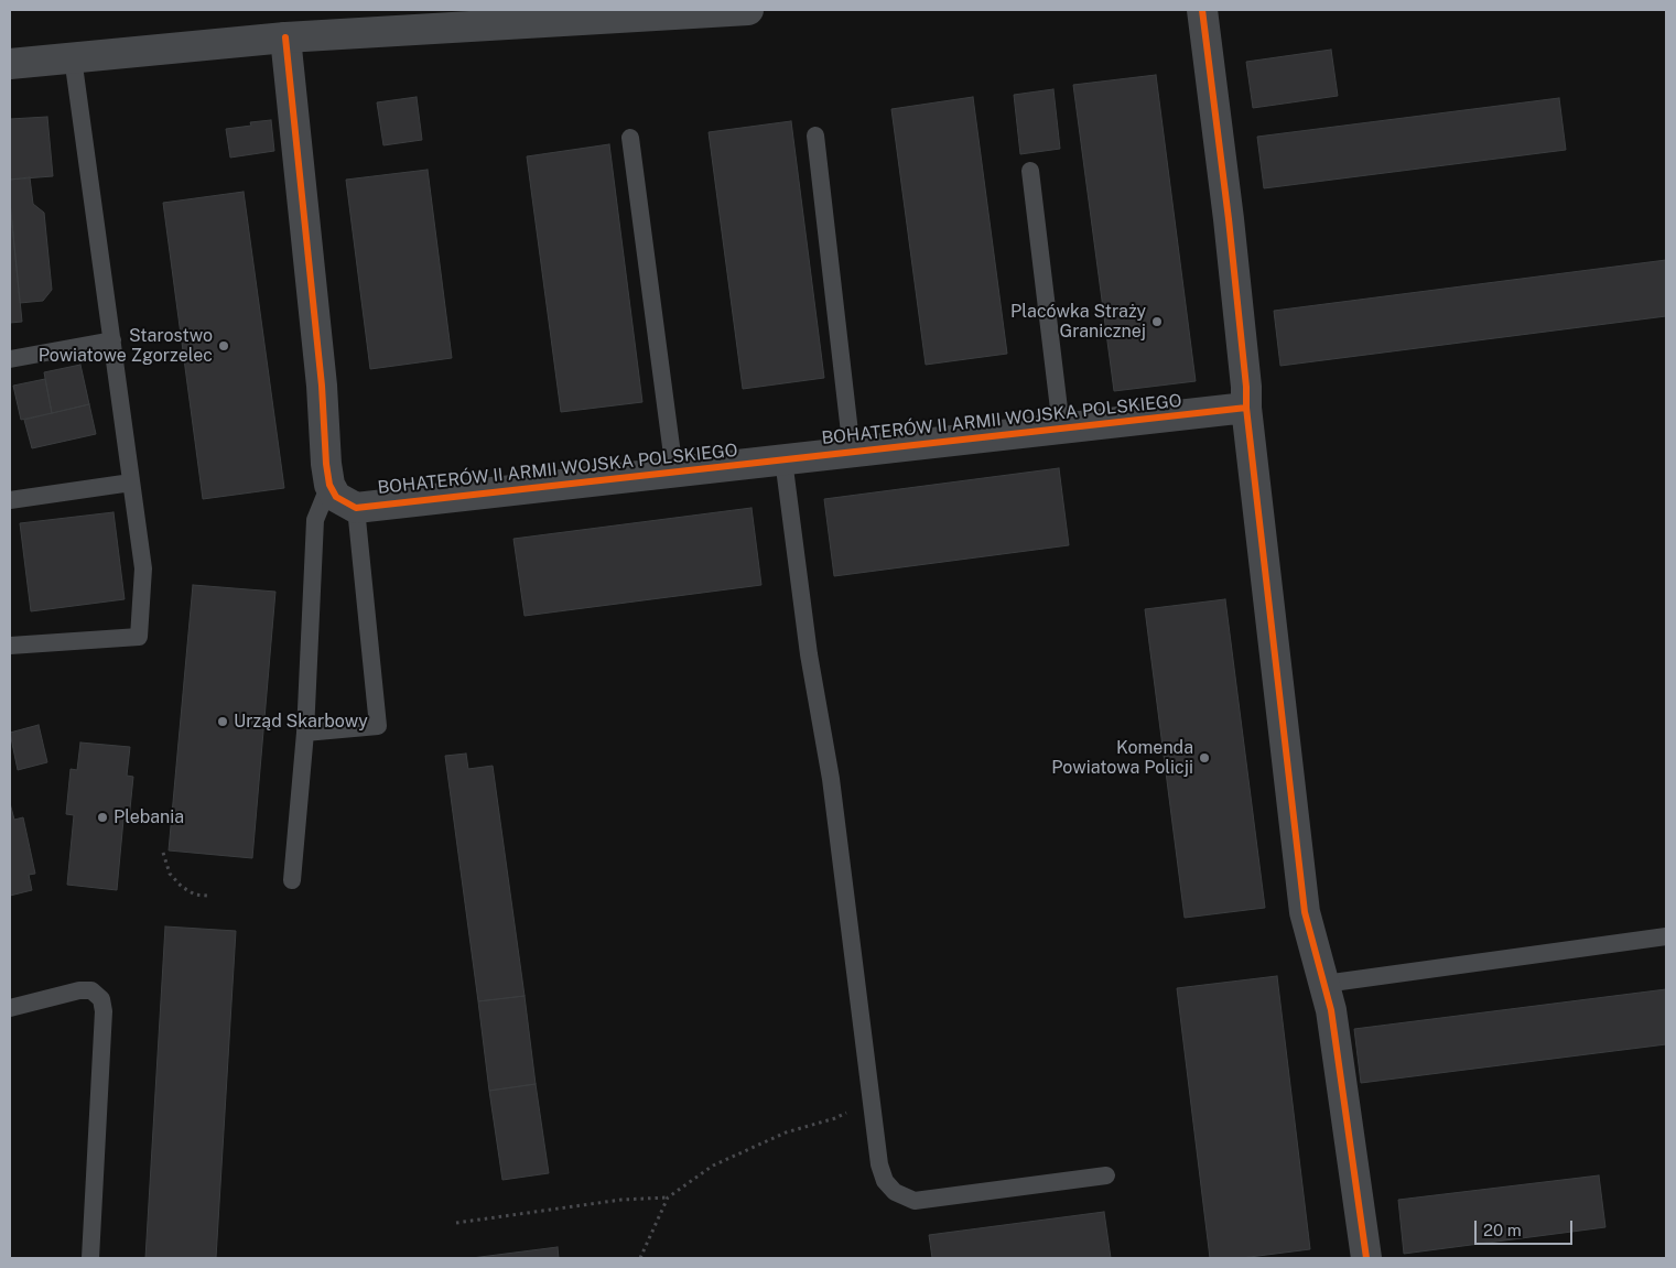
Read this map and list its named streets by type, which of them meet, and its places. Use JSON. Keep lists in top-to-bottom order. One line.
{"streets":{"street":["BOHATERÓW II ARMII WOJSKA POLSKIEGO"]},"places":["Placówka Straży Granicznej","Starostwo Powiatowe Zgorzelec","Urząd Skarbowy","Komenda Powiatowa Policji","Plebania"],"scale_bar":"20 m"}
